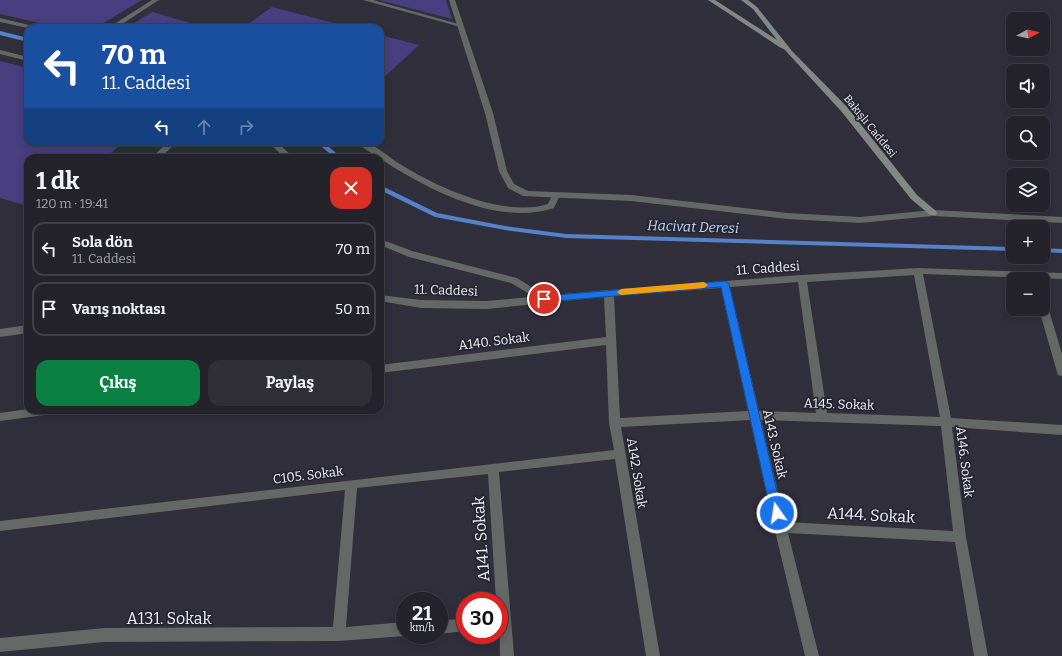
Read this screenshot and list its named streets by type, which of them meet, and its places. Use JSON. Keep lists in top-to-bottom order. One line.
{"streets":{"street":["Bakışlı Caddesi","11. Caddesi","A140. Sokak","A145. Sokak","A143. Sokak","A146. Sokak","A142. Sokak","C105. Sokak","A144. Sokak","A141. Sokak","A131. Sokak"]},"crossings":[["11. Caddesi","A143. Sokak"],["11. Caddesi","A146. Sokak"],["11. Caddesi","A142. Sokak"],["A140. Sokak","A142. Sokak"],["A145. Sokak","A143. Sokak"],["A145. Sokak","A146. Sokak"],["A145. Sokak","A142. Sokak"],["A143. Sokak","A144. Sokak"],["A146. Sokak","A144. Sokak"],["A142. Sokak","C105. Sokak"],["C105. Sokak","A141. Sokak"]],"water":["Hacivat Deresi"],"north":"right","page":{"map_buttons":["+","−"],"turn":["70 m","11. Caddesi"],"heading":["1 dk","120 m · 19:41"],"list":[{"name":"Sola dön","note":"11. Caddesi","value":"70 m"},{"name":"Varış noktası","value":"50 m"}],"buttons":["Çıkış","Paylaş"],"speed":"21 km/h","limit":"30"}}
